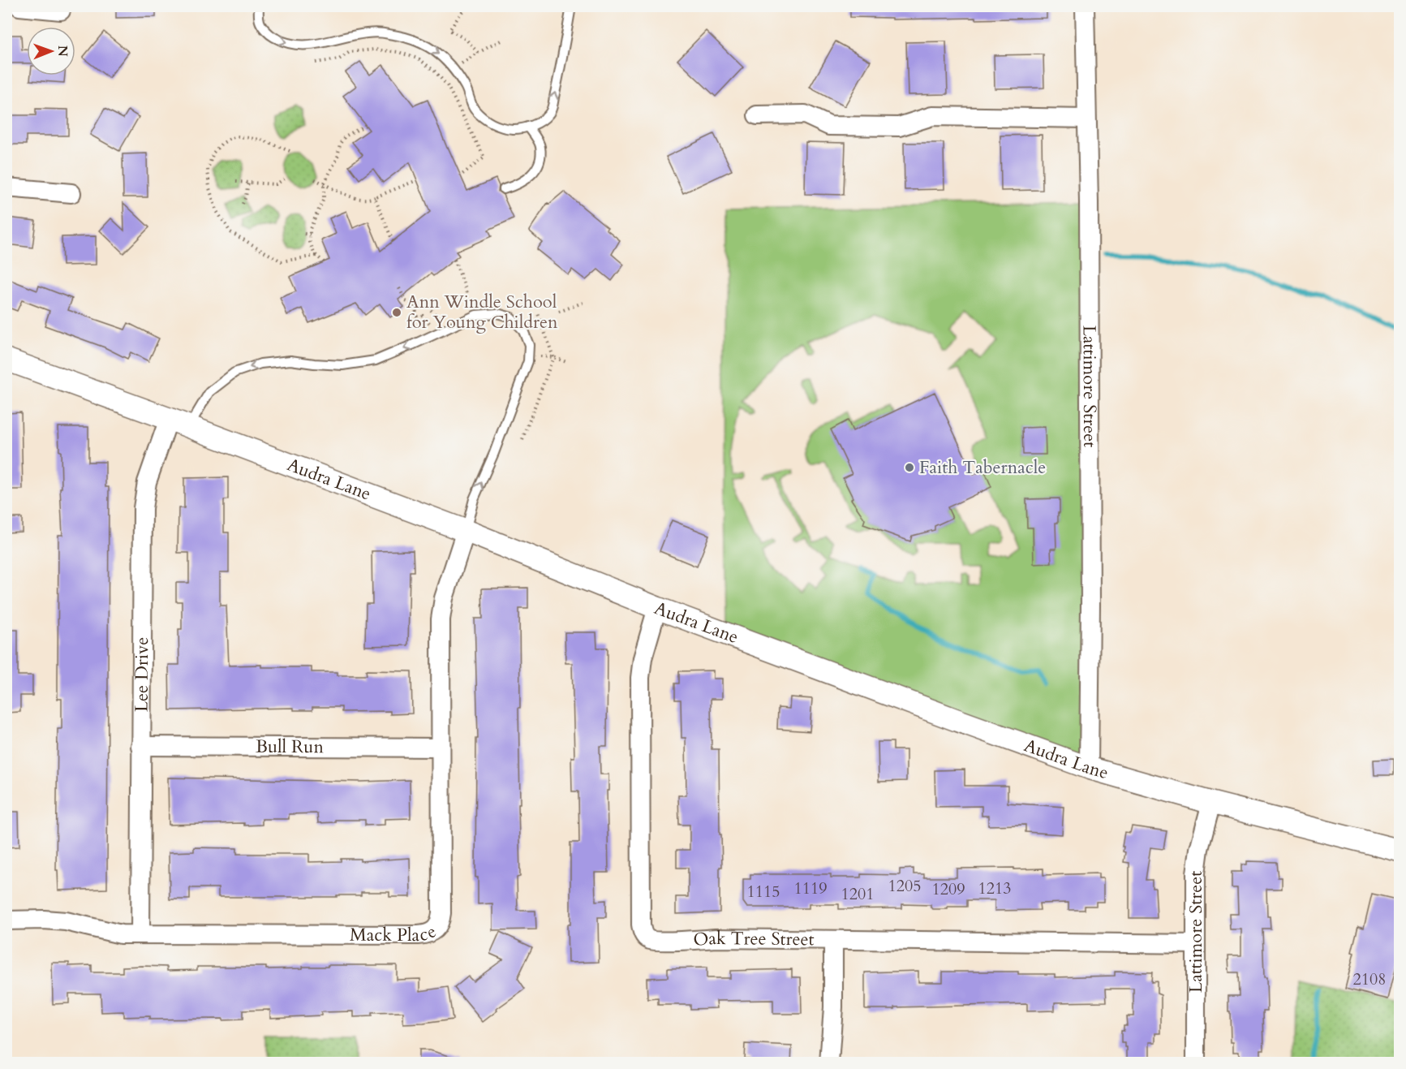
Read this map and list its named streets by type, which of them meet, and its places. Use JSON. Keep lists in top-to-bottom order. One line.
{"streets":{"street":["Lattimore Street","Audra Lane","Lee Drive","Bull Run","Mack Place","Oak Tree Street"]},"crossings":[["Lattimore Street","Audra Lane"],["Lattimore Street","Oak Tree Street"],["Audra Lane","Lee Drive"],["Audra Lane","Mack Place"],["Audra Lane","Oak Tree Street"],["Lee Drive","Bull Run"],["Lee Drive","Mack Place"],["Bull Run","Mack Place"]],"places":["Ann Windle School for Young Children","Faith Tabernacle"],"house_numbers":["1205","1119","1213","1209","1115","1201","2108"],"north":"right"}
